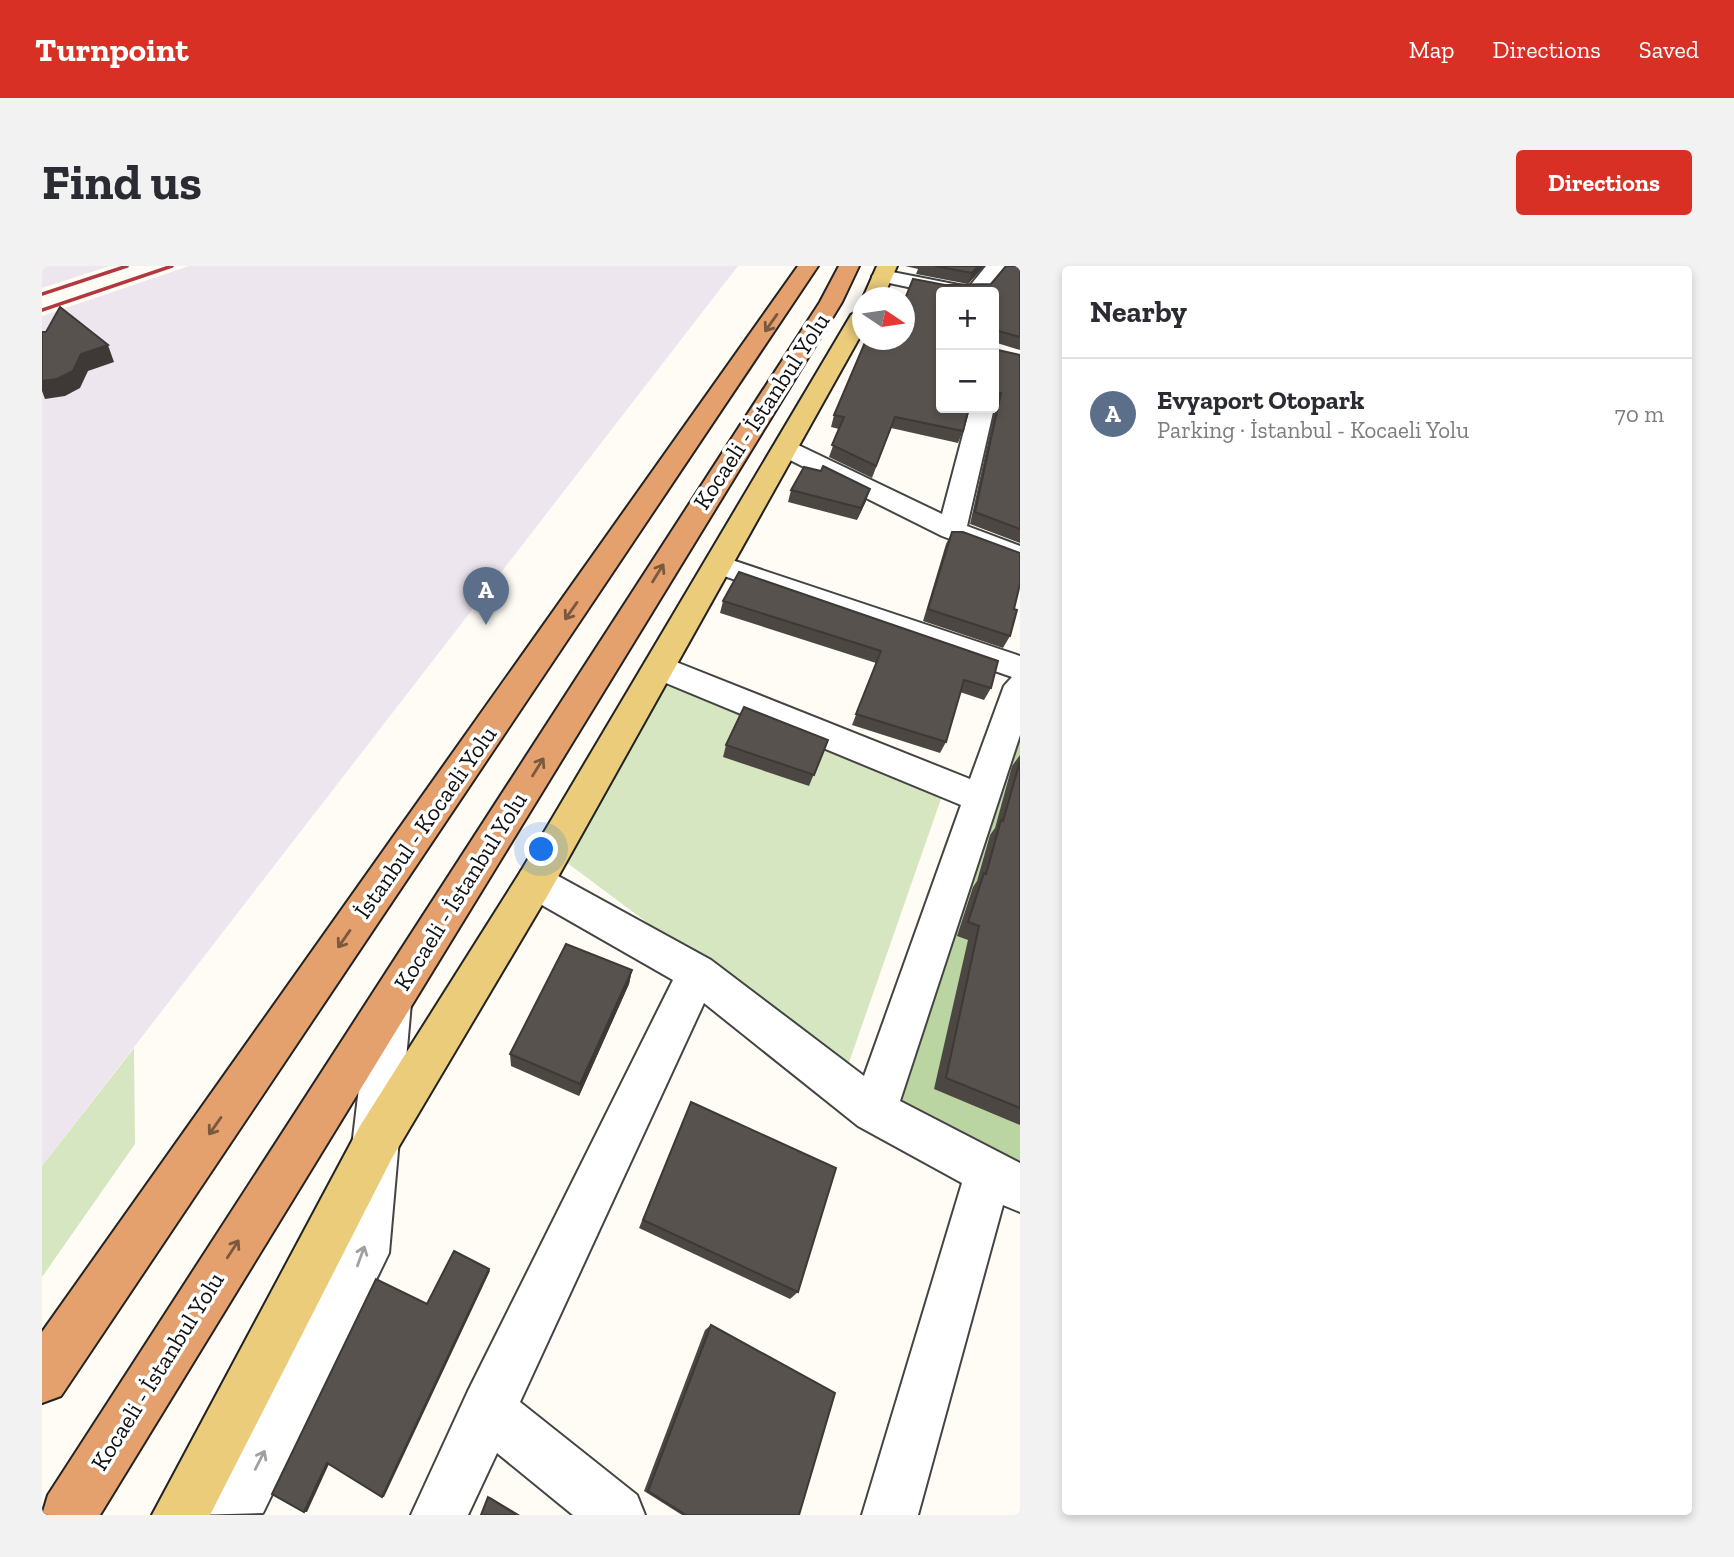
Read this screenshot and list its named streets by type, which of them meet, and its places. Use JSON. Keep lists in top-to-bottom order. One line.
{"streets":{"highway":["Kocaeli - İstanbul Yolu","İstanbul - Kocaeli Yolu"]},"one_way":["Kocaeli - İstanbul Yolu","İstanbul - Kocaeli Yolu"],"north":"right","page":{"header":"Turnpoint","nav":["Map","Directions","Saved"],"buttons":"Directions","title":"Find us","heading":"Nearby","map_buttons":["+","−"],"list":[{"mark":"A","name":"Evyaport Otopark","note":"Parking · İstanbul - Kocaeli Yolu","value":"70 m"}],"pins":"A"}}
